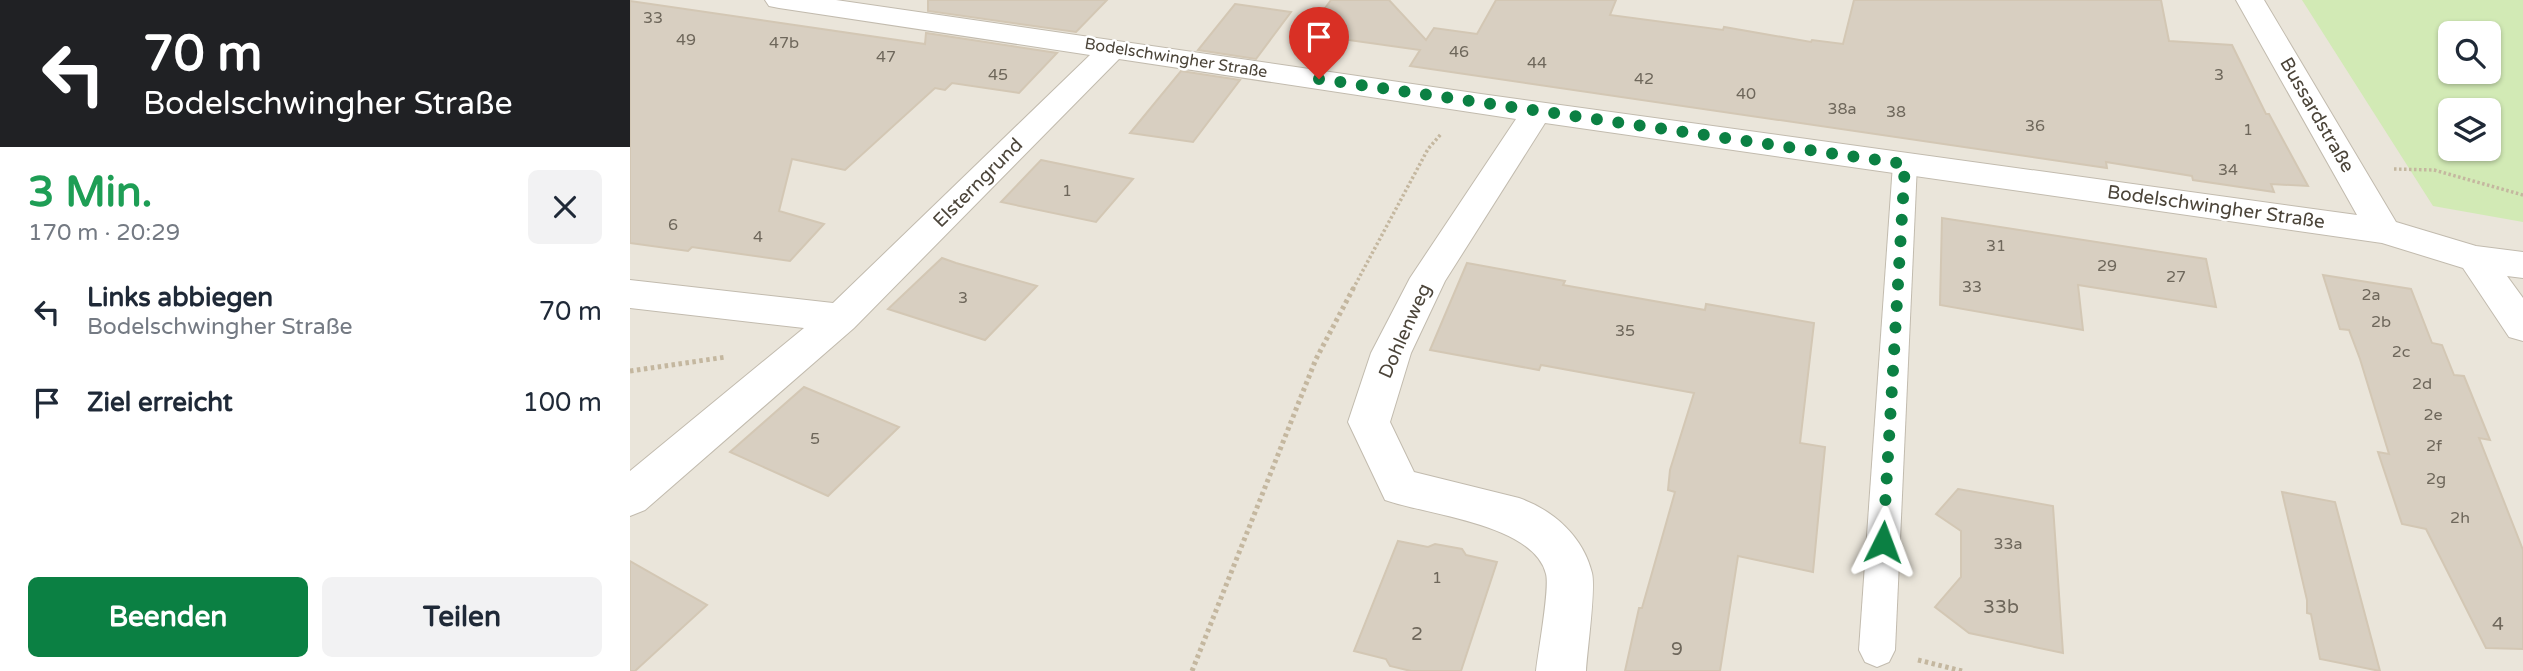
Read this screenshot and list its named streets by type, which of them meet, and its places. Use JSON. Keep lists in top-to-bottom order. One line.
{"streets":{"street":["Bodelschwingher Straße","Bussardstraße","Elsterngrund","Dohlenweg"]},"crossings":[["Bodelschwingher Straße","Bussardstraße"],["Bodelschwingher Straße","Elsterngrund"],["Bodelschwingher Straße","Dohlenweg"]],"house_numbers":["33","49","47b","46","47","44","45","3","42","40","38a","38","36","1","34","1","6","4","31","29","27","33","2a","3","2b","35","2c","2d","2e","5","2f","2g","2h","33a","1","33b","4","2","9"],"page":{"turn":["70 m","Bodelschwingher Straße"],"heading":["3 Min.","170 m · 20:29"],"list":[{"name":"Links abbiegen","note":"Bodelschwingher Straße","value":"70 m"},{"name":"Ziel erreicht","value":"100 m"}],"buttons":["Beenden","Teilen"]}}
